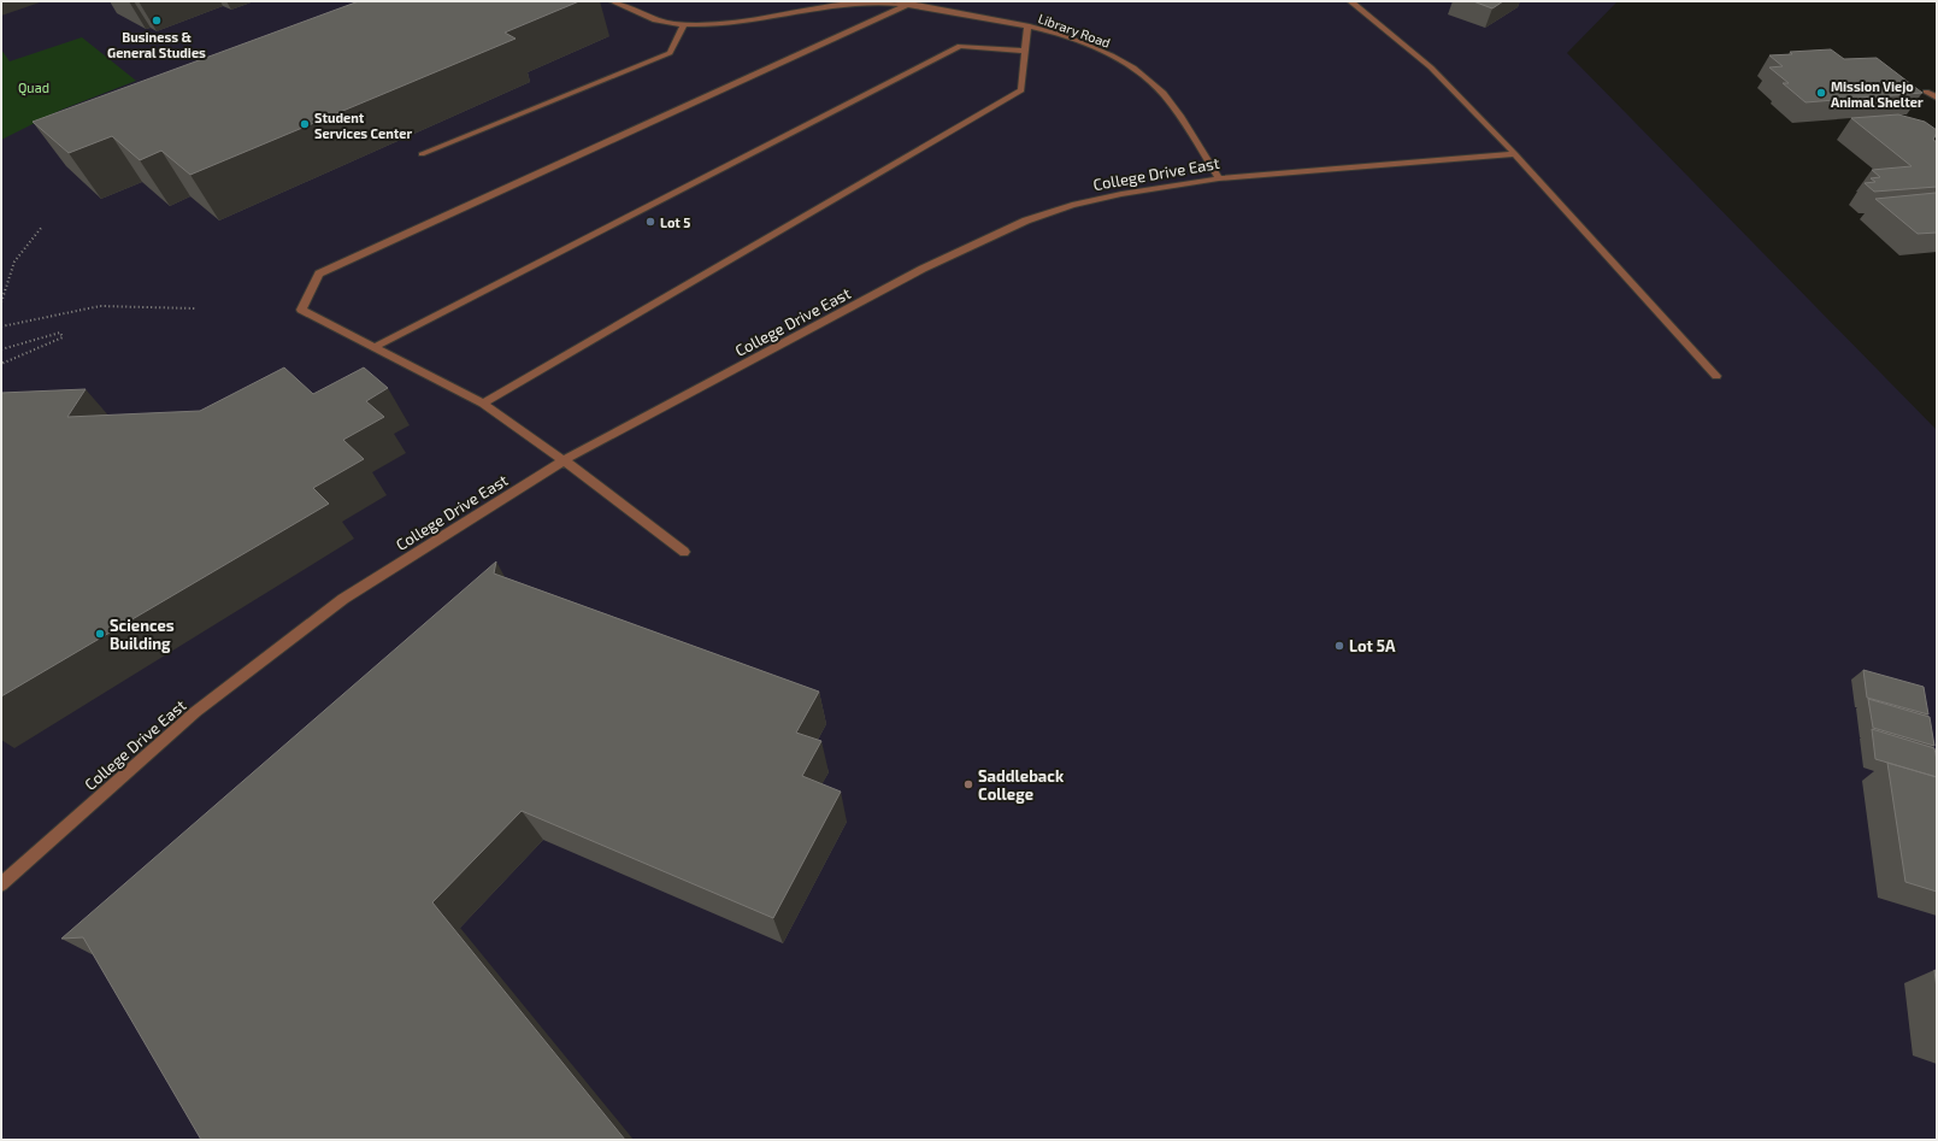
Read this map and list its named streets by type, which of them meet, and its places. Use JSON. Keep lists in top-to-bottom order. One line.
{"streets":{"street":["Library Road","College Drive East"]},"crossings":[["Library Road","College Drive East"]],"parks":["Quad"],"places":["Business & General Studies","Mission Viejo Animal Shelter","Student Services Center","Lot 5","Sciences Building","Lot 5A","Saddleback College"]}
